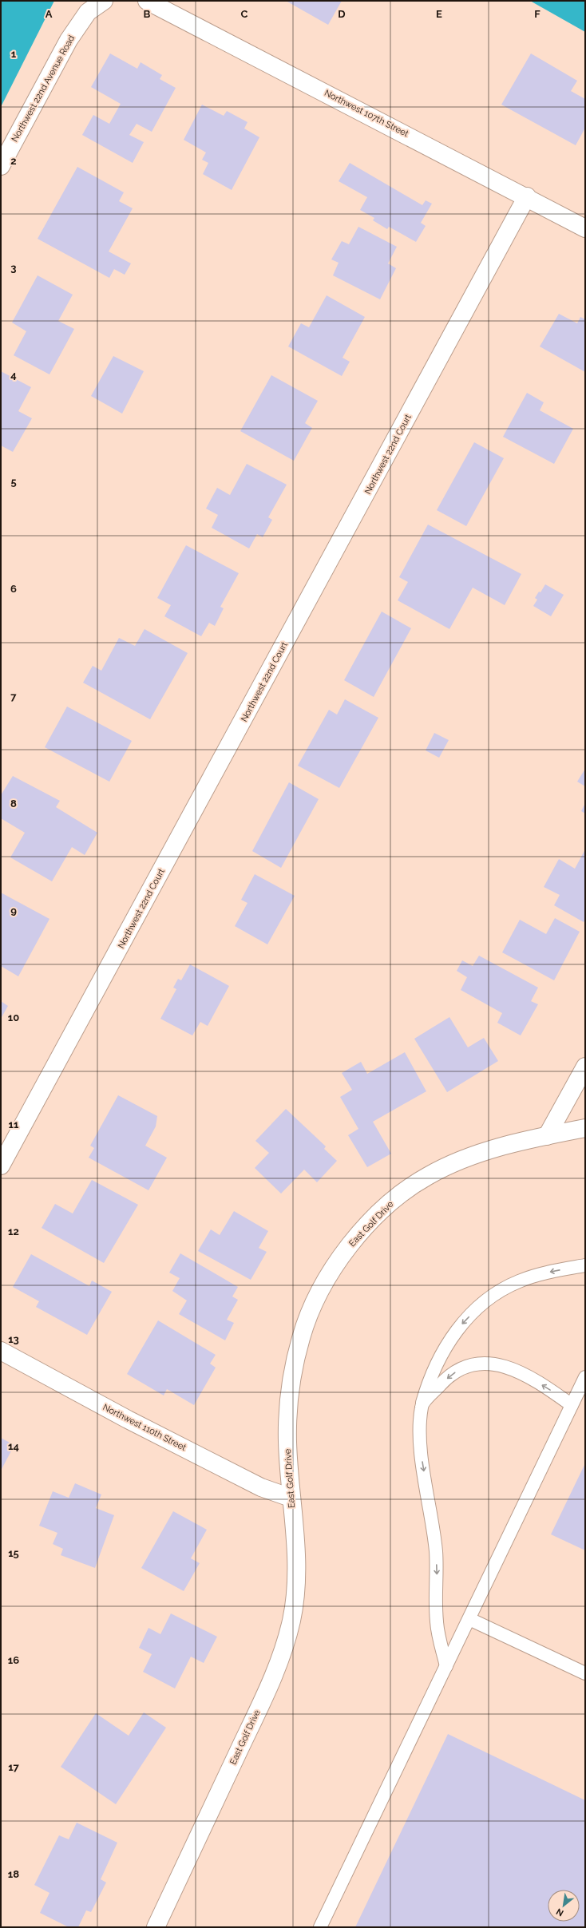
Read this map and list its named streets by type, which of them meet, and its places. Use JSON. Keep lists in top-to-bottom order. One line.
{"streets":{"street":["Northwest 22nd Avenue Road","Northwest 107th Street","Northwest 22nd Court","East Golf Drive","Northwest 110th Street"]},"crossings":[["Northwest 107th Street","Northwest 22nd Court"],["East Golf Drive","Northwest 110th Street"]],"north":"bottom left","grid":{"columns":["A","B","C","D","E","F"],"rows":["1","2","3","4","5","6","7","8","9","10","11","12","13","14","15","16","17","18"]}}
